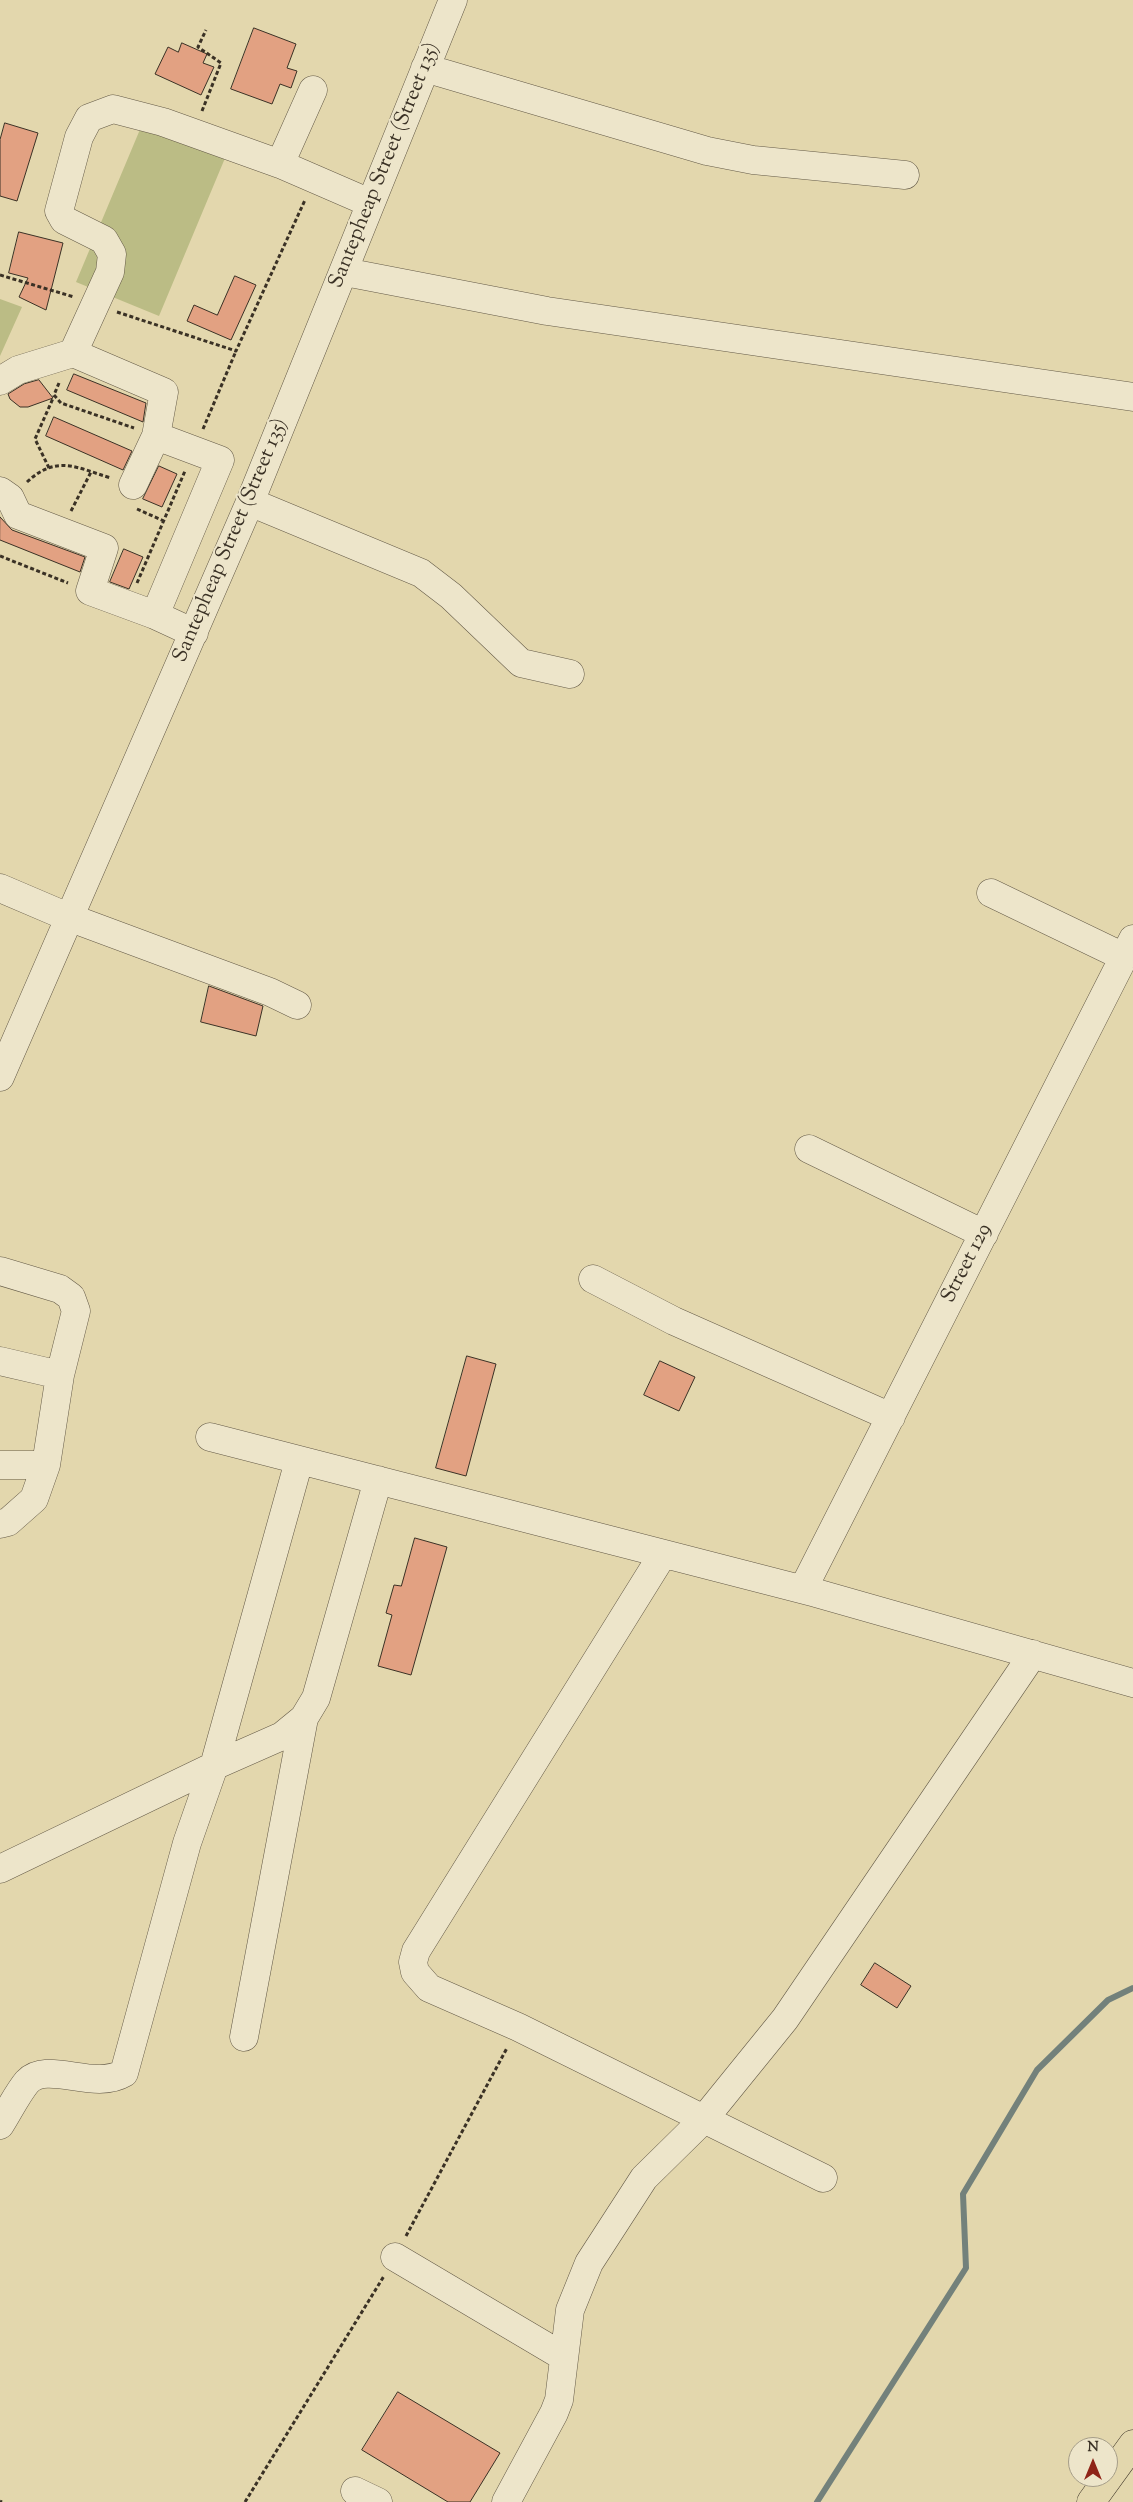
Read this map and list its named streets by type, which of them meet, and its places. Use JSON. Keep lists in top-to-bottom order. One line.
{"streets":{"street":["Santepheap Street (Street 135)","Street 129"]},"north":"top"}
